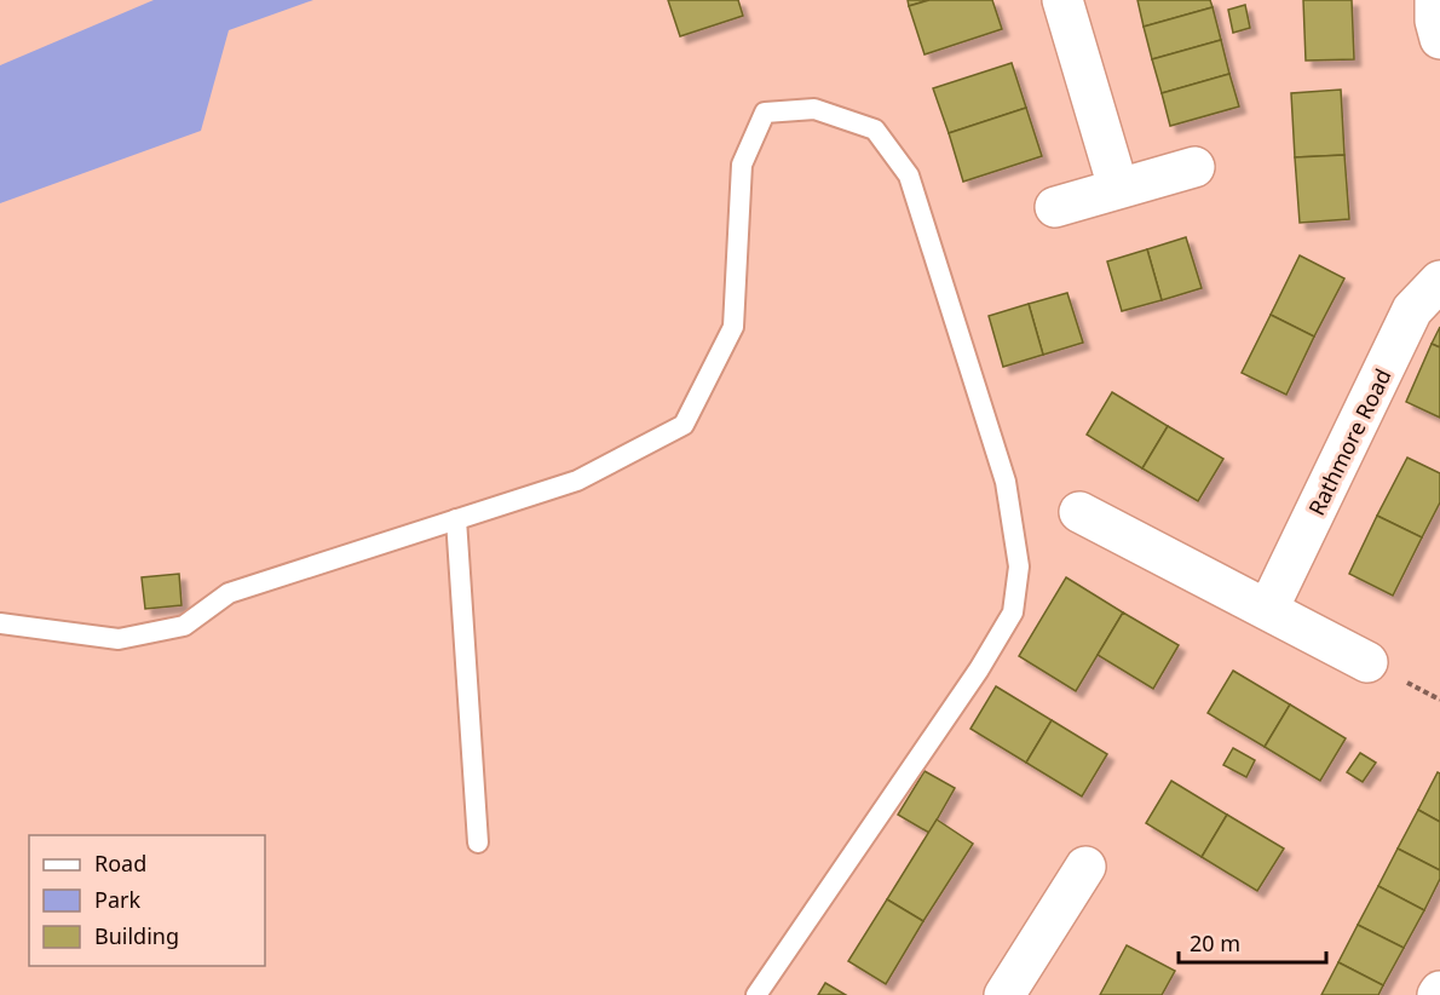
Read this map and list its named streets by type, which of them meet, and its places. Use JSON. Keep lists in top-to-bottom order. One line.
{"streets":{"street":["Rathmore Road"]},"legend":["Road","Park","Building"],"scale_bar":"20 m"}
